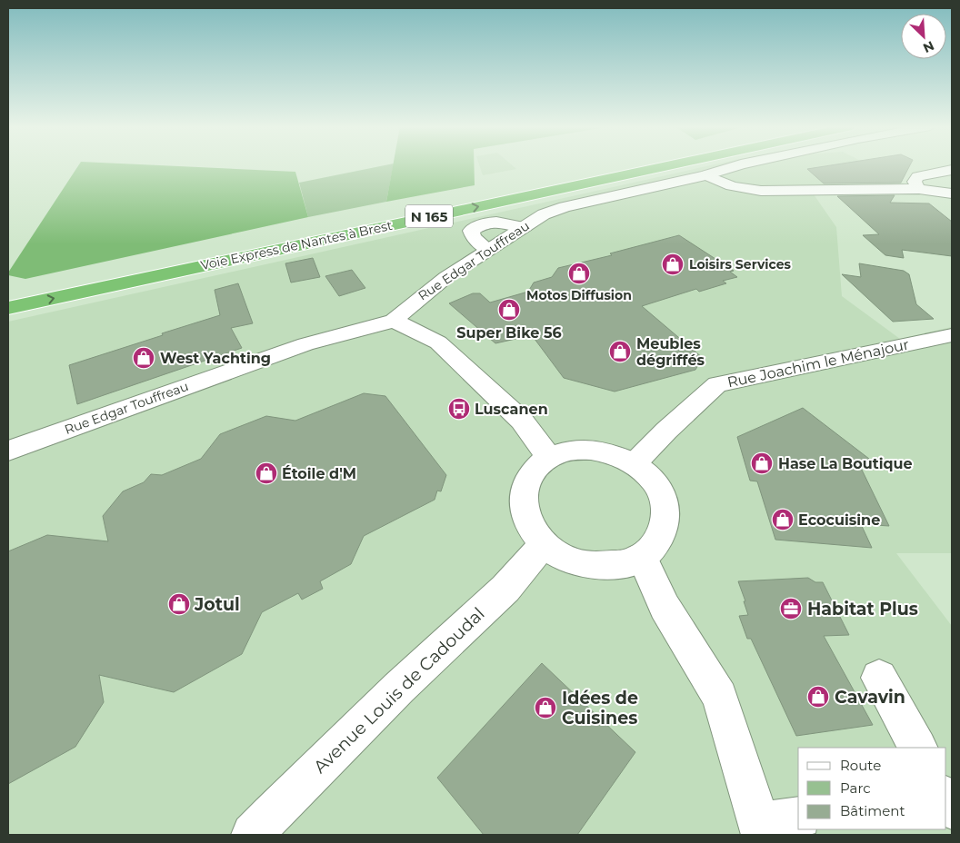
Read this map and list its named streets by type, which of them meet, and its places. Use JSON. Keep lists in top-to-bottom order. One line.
{"streets":{"highway":["N 165","Voie Express de Nantes à Brest"],"street":["Rue Edgar Touffreau","Rue Joachim le Ménajour","Avenue Louis de Cadoudal"]},"crossings":[["Rue Joachim le Ménajour","Avenue Louis de Cadoudal"]],"places":{"shop":["Loisirs Services","Motos Diffusion","Super Bike 56","Meubles dégriffés","West Yachting","Hase La Boutique","Étoile d'M","Ecocuisine","Jotul","Cavavin","Idées de Cuisines"],"bus stop":["Luscanen"],"office":["Habitat Plus"]},"legend":["Route","Parc","Bâtiment"],"north":"bottom right"}
